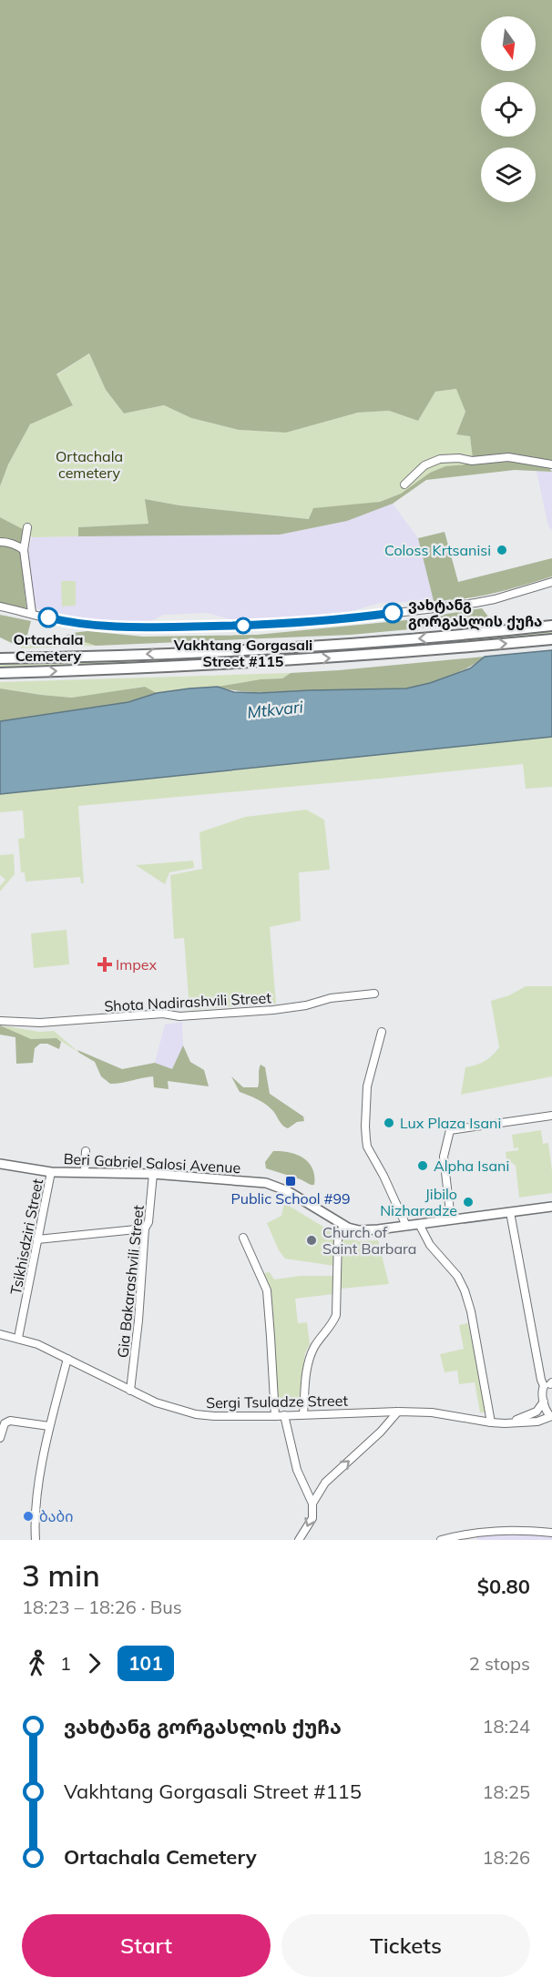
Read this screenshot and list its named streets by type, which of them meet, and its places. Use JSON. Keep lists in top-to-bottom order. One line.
{"streets":{"main road":["Beri Gabriel Salosi Avenue"],"street":["Shota Nadirashvili Street","Tsikhisdziri Street","Gia Bakarashvili Street","Sergi Tsuladze Street"]},"crossings":[["Beri Gabriel Salosi Avenue","Tsikhisdziri Street"],["Beri Gabriel Salosi Avenue","Gia Bakarashvili Street"],["Tsikhisdziri Street","Sergi Tsuladze Street"],["Gia Bakarashvili Street","Sergi Tsuladze Street"]],"water":["Mtkvari"],"parks":["Ortachala cemetery"],"places":{"other":["Coloss Krtsanisi","ვახტანგ გორგასლის ქუჩა","Ortachala Cemetery","Vakhtang Gorgasali Street #115","Lux Plaza Isani","Alpha Isani","Jibilo Nizharadze","Church of Saint Barbara","ბაბი"],"health":["Impex"],"transit":["Public School #99"]},"lines":["bus line 101"],"north":"bottom","page":{"heading":["3 min","18:23 – 18:26 · Bus","$0.80"],"legs":["1","101","2 stops"],"list":[{"name":"ვახტანგ გორგასლის ქუჩა","value":"18:24"},{"name":"Vakhtang Gorgasali Street #115","value":"18:25"},{"name":"Ortachala Cemetery","value":"18:26"}],"buttons":["Start","Tickets"]}}
